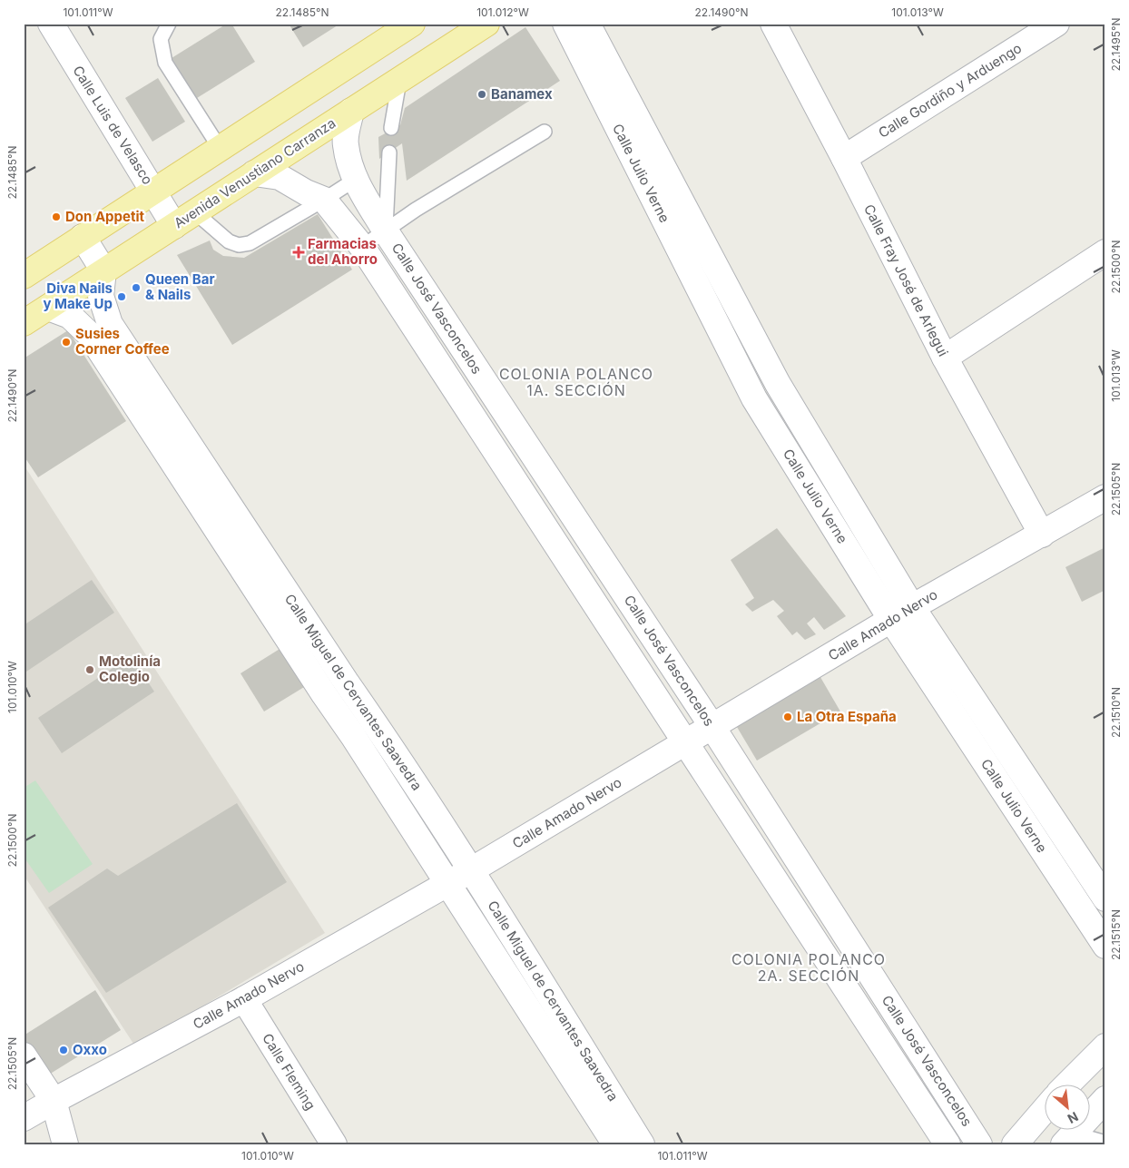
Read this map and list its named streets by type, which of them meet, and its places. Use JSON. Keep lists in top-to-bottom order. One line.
{"streets":{"main road":["Avenida Venustiano Carranza"],"street":["Calle Gordiño y Arduengo","Calle Luis de Velasco","Calle Julio Verne","Calle Fray José de Arlegui","Calle José Vasconcelos","Calle Amado Nervo","Calle Miguel de Cervantes Saavedra","Calle Fleming"]},"crossings":[["Calle Gordiño y Arduengo","Calle Fray José de Arlegui"],["Calle Luis de Velasco","Avenida Venustiano Carranza"],["Avenida Venustiano Carranza","Calle José Vasconcelos"],["Avenida Venustiano Carranza","Calle Miguel de Cervantes Saavedra"],["Calle Julio Verne","Calle Amado Nervo"],["Calle Fray José de Arlegui","Calle Amado Nervo"],["Calle José Vasconcelos","Calle Amado Nervo"],["Calle Amado Nervo","Calle Miguel de Cervantes Saavedra"],["Calle Amado Nervo","Calle Fleming"]],"districts":["COLONIA POLANCO 1A. SECCIÓN","COLONIA POLANCO 2A. SECCIÓN"],"places":{"other":["Banamex","Don Appetit","Queen Bar & Nails","Diva Nails y Make Up","Susies Corner Coffee","Motolinía Colegio","La Otra España","Oxxo"],"health":["Farmacias del Ahorro"]},"north":"bottom right","coordinates":["101.011°W","22.1485°N","101.012°W","22.1490°N","101.013°W","22.1495°N","22.1500°N","22.1505°N","101.010°W","22.1510°N","22.1515°N"]}
